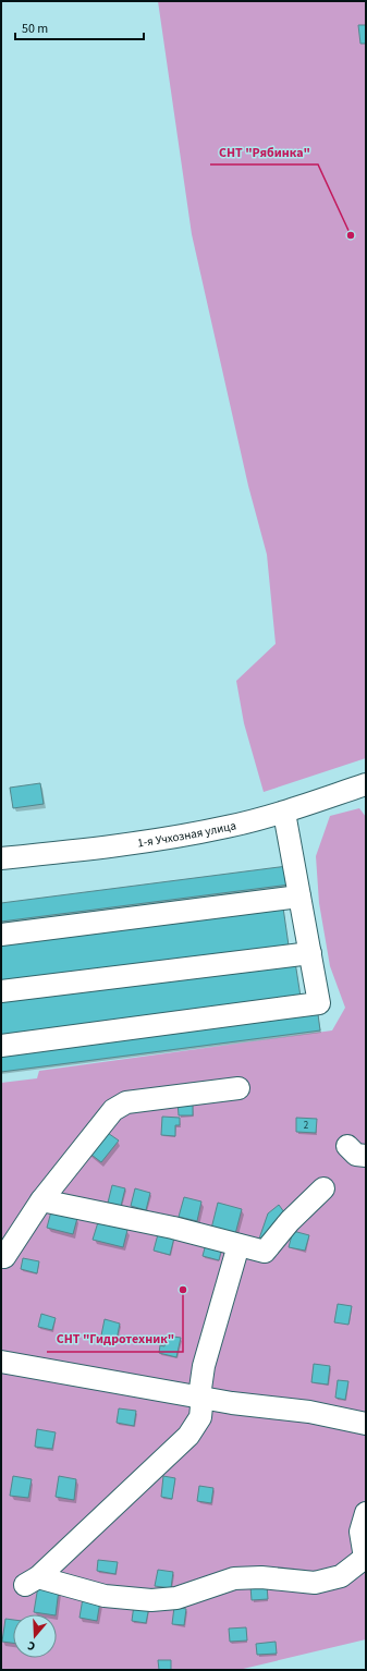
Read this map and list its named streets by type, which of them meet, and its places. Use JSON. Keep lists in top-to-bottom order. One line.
{"streets":{"street":["1-я Учхозная улица"]},"places":["СНТ \"Рябинка\"","СНТ \"Гидротехник\""],"house_numbers":["2"],"scale_bar":"50 m","north":"bottom"}
